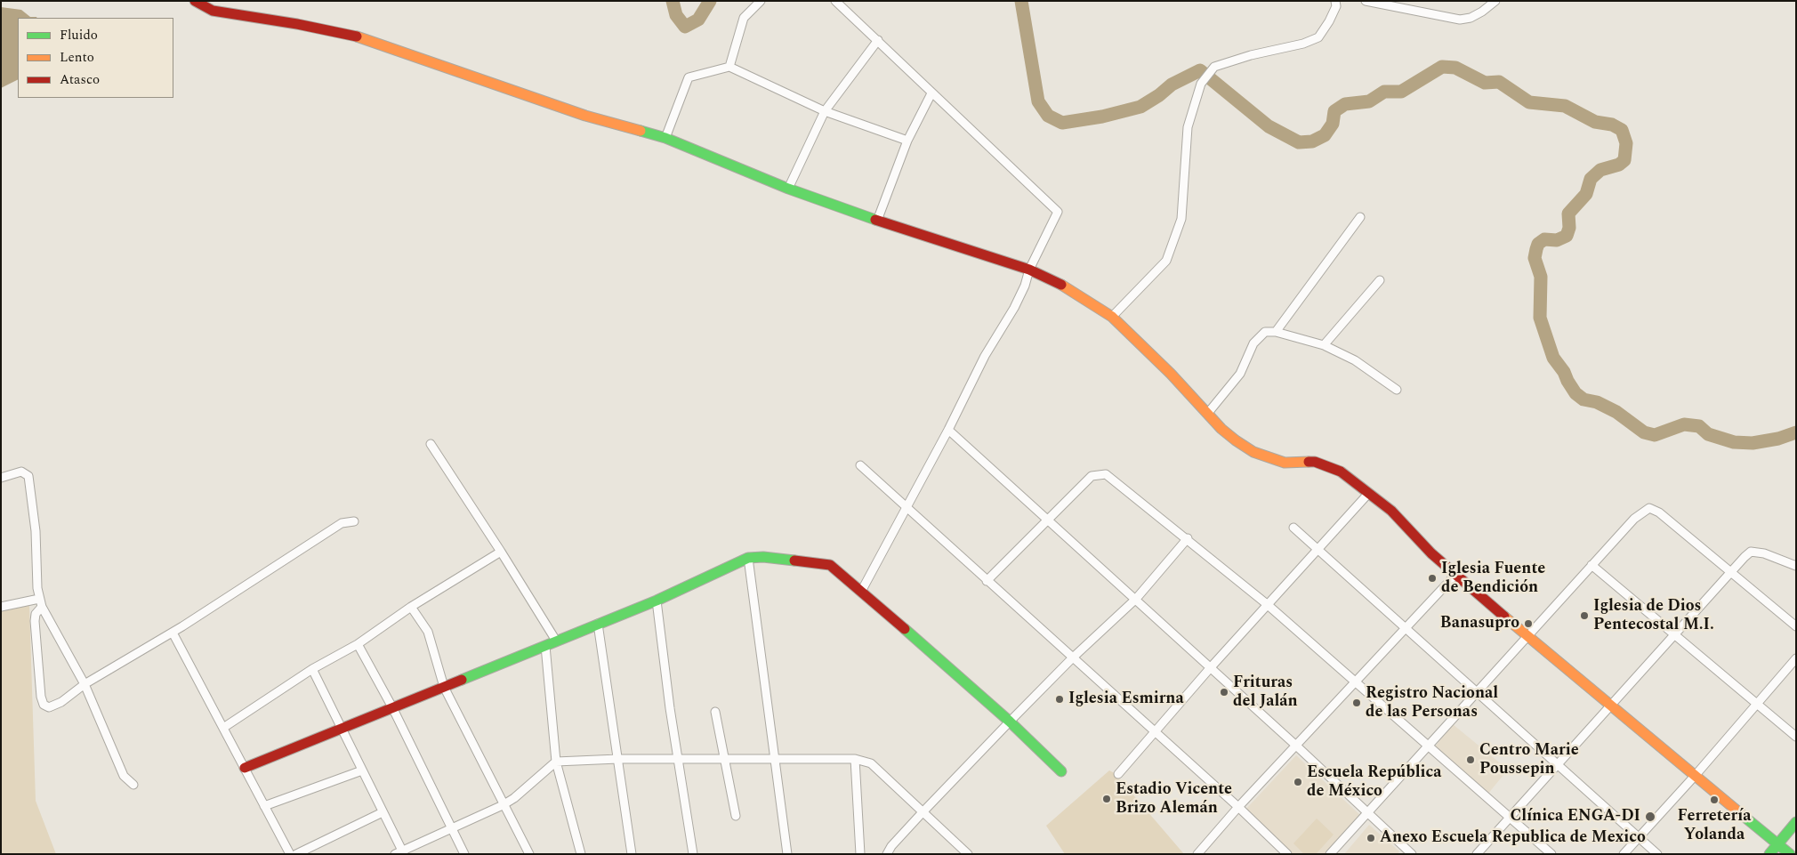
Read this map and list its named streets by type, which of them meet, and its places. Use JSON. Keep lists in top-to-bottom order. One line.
{"places":["Iglesia Fuente de Bendición","Iglesia de Dios Pentecostal M.I.","Banasupro","Frituras del Jalán","Iglesia Esmirna","Registro Nacional de las Personas","Centro Marie Poussepin","Escuela República de México","Estadio Vicente Brizo Alemán","Ferretería Yolanda","Clínica ENGA-DI","Anexo Escuela Republica de Mexico"],"legend":["Fluido","Lento","Atasco"]}
